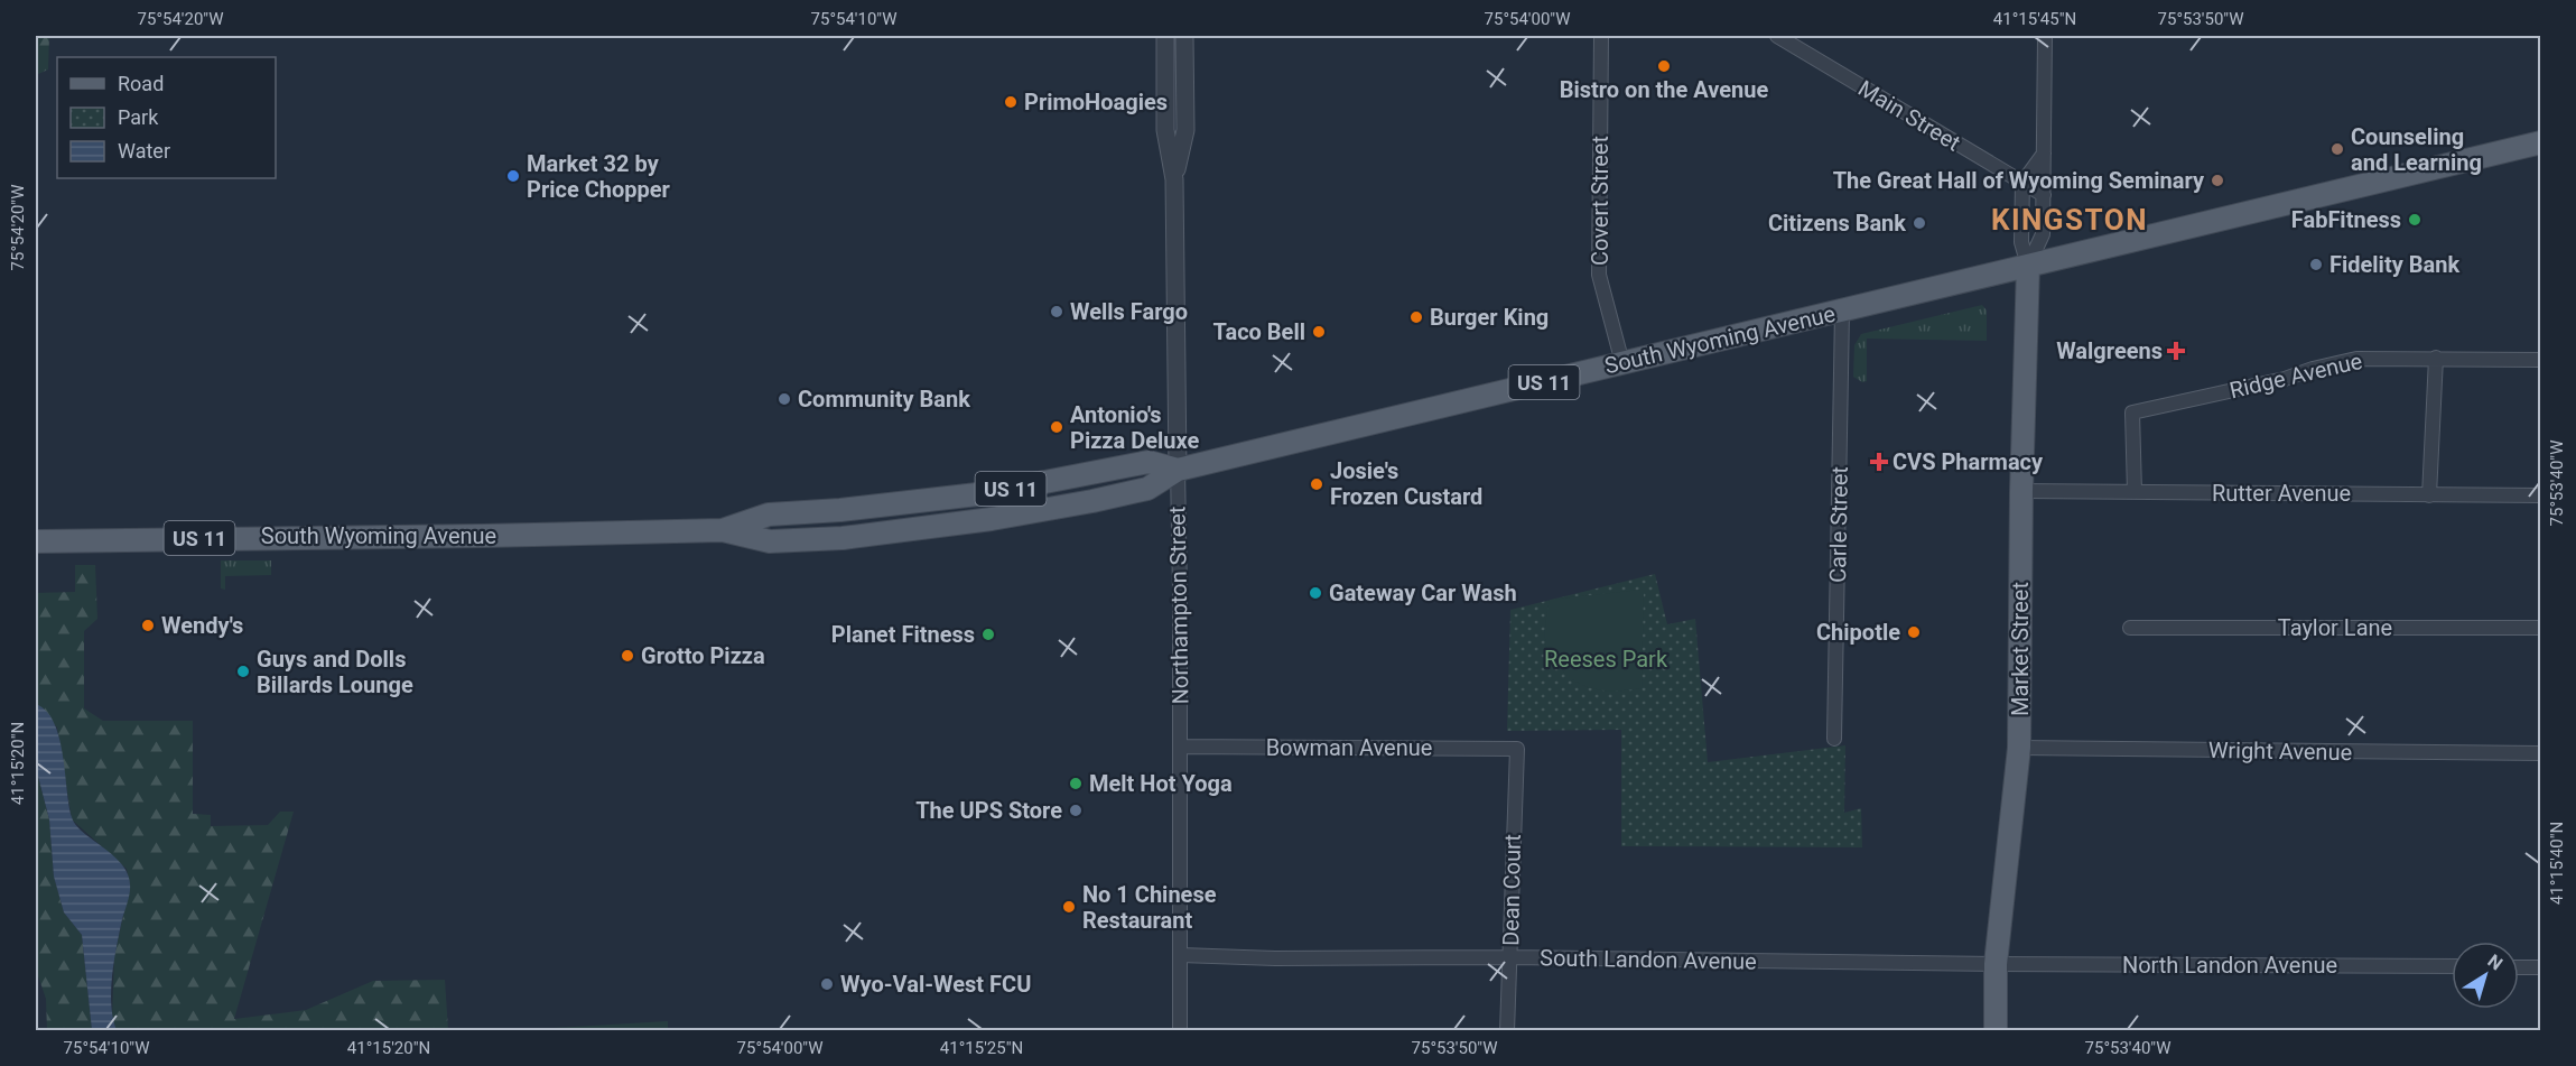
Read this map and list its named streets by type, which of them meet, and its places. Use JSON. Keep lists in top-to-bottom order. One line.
{"streets":{"main road":["South Wyoming Avenue","US 11","Market Street"],"street":["Main Street","Covert Street","Ridge Avenue","Rutter Avenue","Carle Street","Northampton Street","Taylor Lane","Bowman Avenue","Wright Avenue","Dean Court","South Landon Avenue","North Landon Avenue"]},"crossings":[["Main Street","Market Street"],["Covert Street","South Wyoming Avenue"],["South Wyoming Avenue","US 11"],["South Wyoming Avenue","Carle Street"],["South Wyoming Avenue","Northampton Street"],["South Wyoming Avenue","Market Street"],["Ridge Avenue","Rutter Avenue"],["US 11","Market Street"],["Rutter Avenue","Market Street"],["Northampton Street","Bowman Avenue"],["Northampton Street","South Landon Avenue"],["Market Street","Wright Avenue"],["Market Street","South Landon Avenue"],["Market Street","North Landon Avenue"],["Bowman Avenue","Dean Court"],["Dean Court","South Landon Avenue"],["South Landon Avenue","North Landon Avenue"]],"districts":["KINGSTON"],"parks":["Reeses Park"],"places":{"other":["Bistro on the Avenue","PrimoHoagies","Counseling and Learning","Market 32 by Price Chopper","The Great Hall of Wyoming Seminary","FabFitness","Citizens Bank","Fidelity Bank","Wells Fargo","Burger King","Taco Bell","Community Bank","Antonio's Pizza Deluxe","Josie's Frozen Custard","Gateway Car Wash","Wendy's","Chipotle","Planet Fitness","Grotto Pizza","Guys and Dolls Billards Lounge","Melt Hot Yoga","The UPS Store","No 1 Chinese Restaurant","Wyo-Val-West FCU"],"health":["Walgreens","CVS Pharmacy"]},"legend":["Road","Park","Water"],"north":"top right","coordinates":["75°54'20\"W","75°54'10\"W","75°54'00\"W","41°15'45\"N","75°53'50\"W","75°53'40\"W","41°15'20\"N","41°15'40\"N","41°15'25\"N"]}
